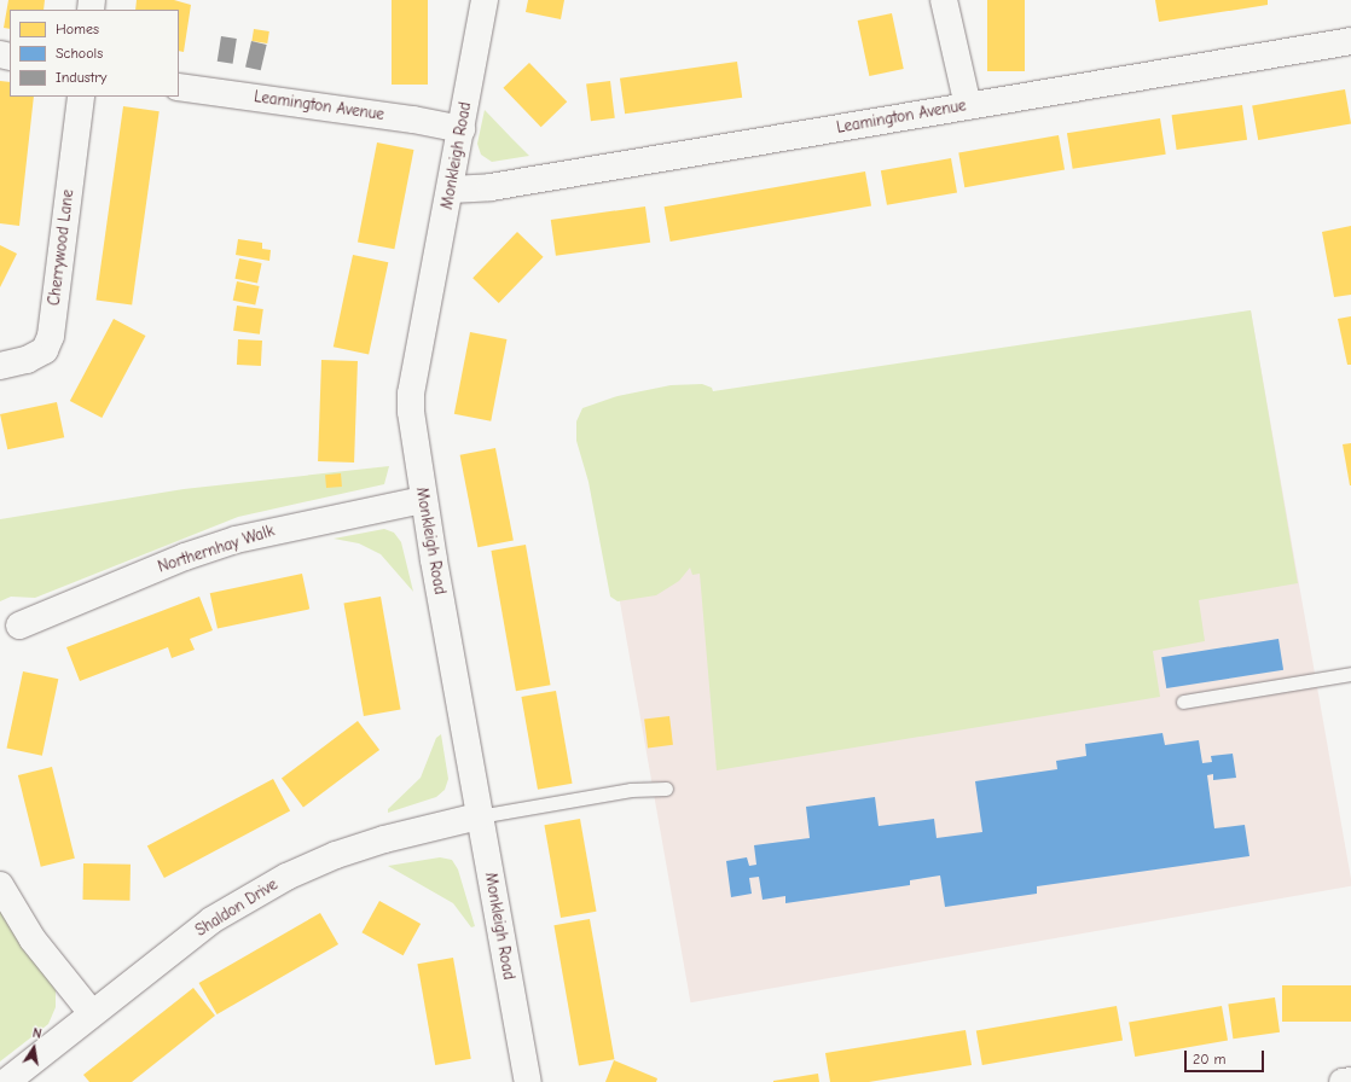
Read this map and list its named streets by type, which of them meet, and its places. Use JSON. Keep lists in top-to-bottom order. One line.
{"streets":{"street":["Leamington Avenue","Monkleigh Road","Cherrywood Lane","Northernhay Walk","Shaldon Drive"]},"crossings":[["Leamington Avenue","Monkleigh Road"],["Monkleigh Road","Northernhay Walk"],["Monkleigh Road","Shaldon Drive"]],"legend":["Homes","Schools","Industry"],"scale_bar":"20 m","north":"top"}
